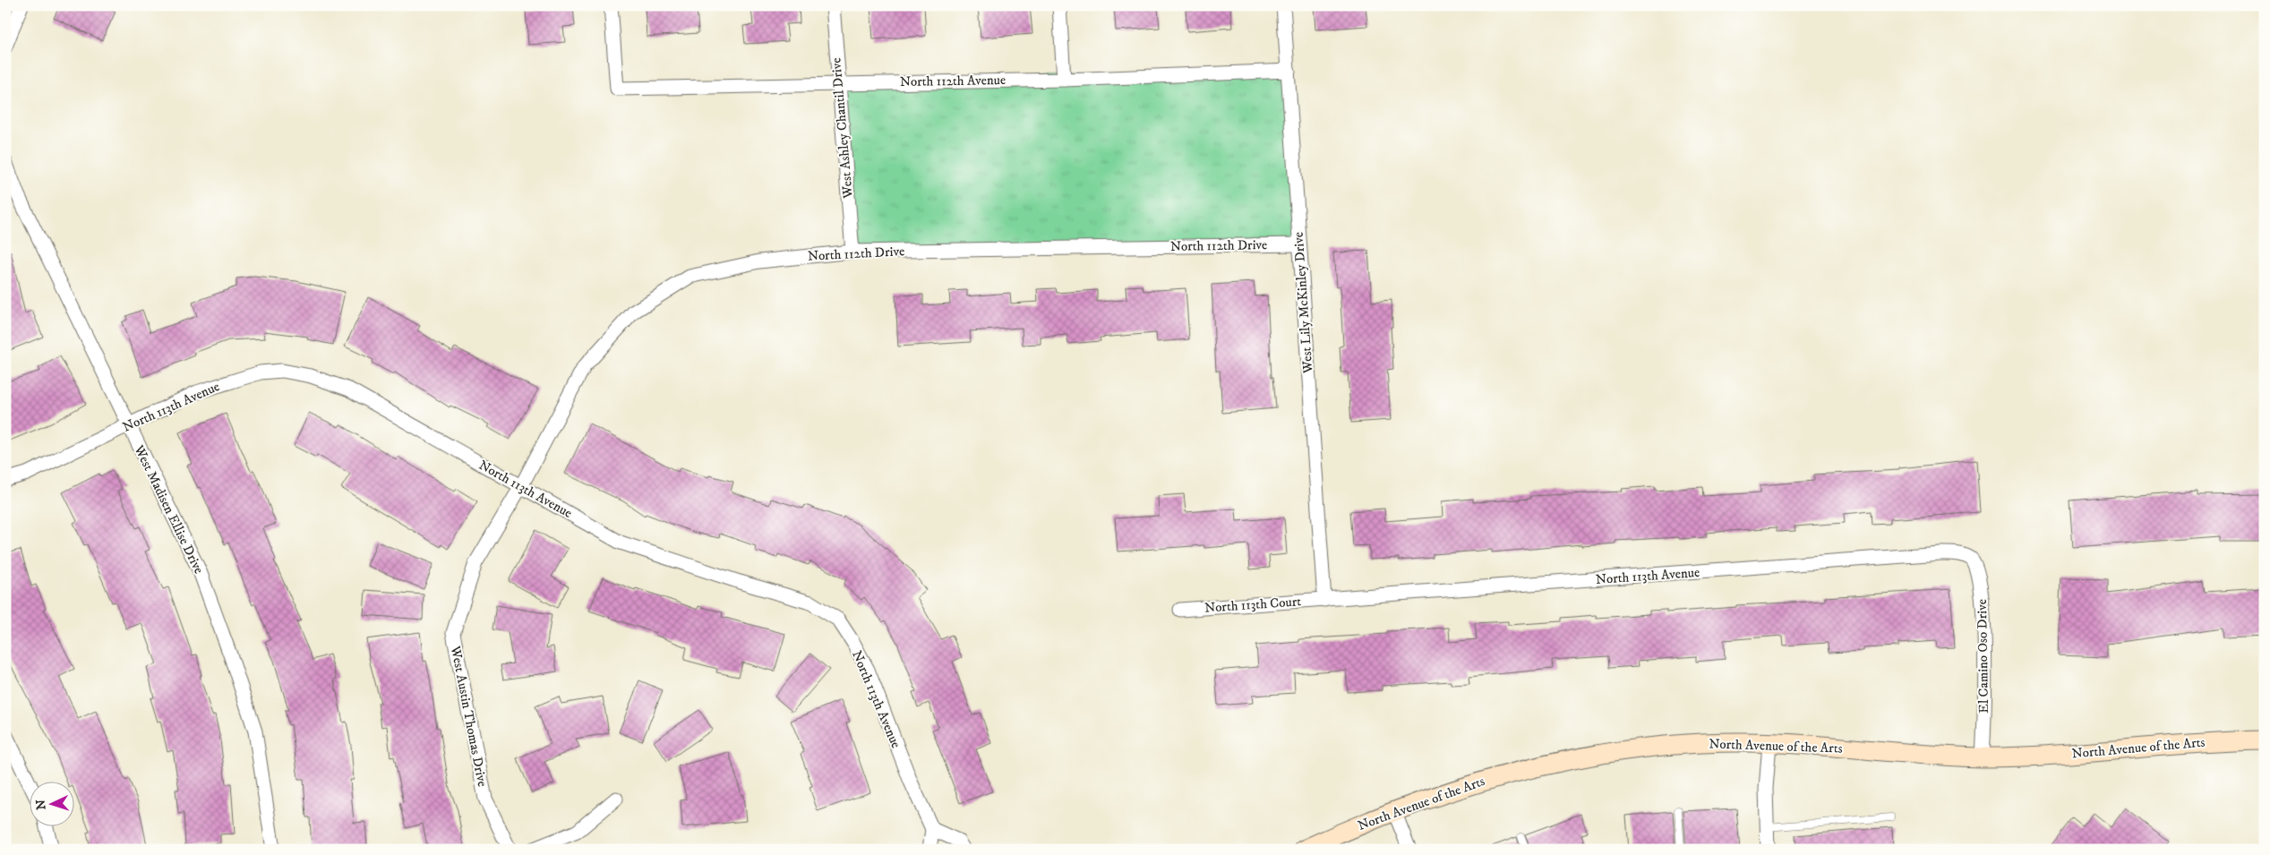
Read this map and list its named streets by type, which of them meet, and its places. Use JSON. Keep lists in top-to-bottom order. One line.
{"streets":{"street":["North 112th Avenue","West Ashley Chantil Drive","North 112th Drive","West Lily McKinley Drive","North 113th Avenue","West Madisen Ellise Drive","North 113th Court","El Camino Oso Drive","West Austin Thomas Drive","North Avenue of the Arts"]},"crossings":[["North 112th Avenue","West Ashley Chantil Drive"],["North 112th Avenue","West Lily McKinley Drive"],["West Ashley Chantil Drive","North 112th Drive"],["North 112th Drive","West Lily McKinley Drive"],["North 112th Drive","North 113th Avenue"],["North 112th Drive","West Austin Thomas Drive"],["West Lily McKinley Drive","North 113th Avenue"],["West Lily McKinley Drive","North 113th Court"],["North 113th Avenue","West Madisen Ellise Drive"],["North 113th Avenue","North 113th Court"],["North 113th Avenue","El Camino Oso Drive"],["North 113th Avenue","West Austin Thomas Drive"],["El Camino Oso Drive","North Avenue of the Arts"]],"north":"left"}
